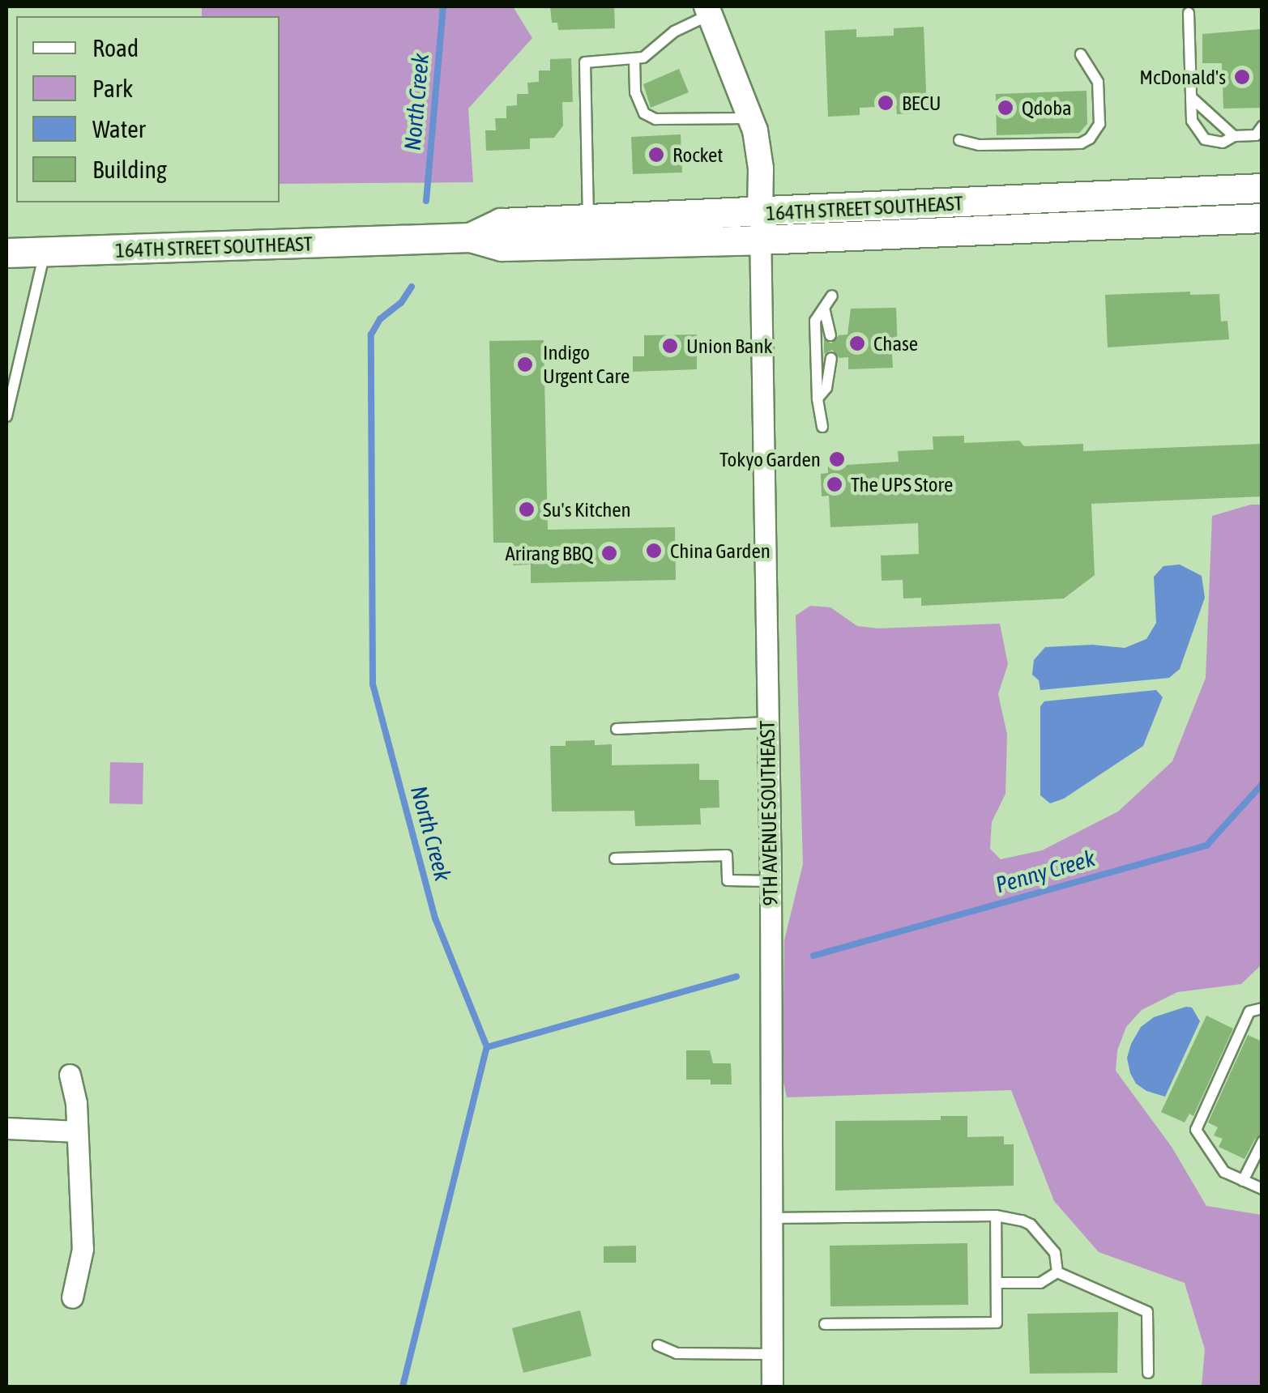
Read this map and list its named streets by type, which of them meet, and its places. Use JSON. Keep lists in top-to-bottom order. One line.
{"streets":{"main road":["164TH STREET SOUTHEAST"],"street":["9TH AVENUE SOUTHEAST"]},"crossings":[["164TH STREET SOUTHEAST","9TH AVENUE SOUTHEAST"]],"water":["North Creek","Penny Creek"],"places":["McDonald's","BECU","Qdoba","Rocket","Chase","Union Bank","Indigo Urgent Care","Tokyo Garden","The UPS Store","Su's Kitchen","China Garden","Arirang BBQ"],"legend":["Road","Park","Water","Building"]}
